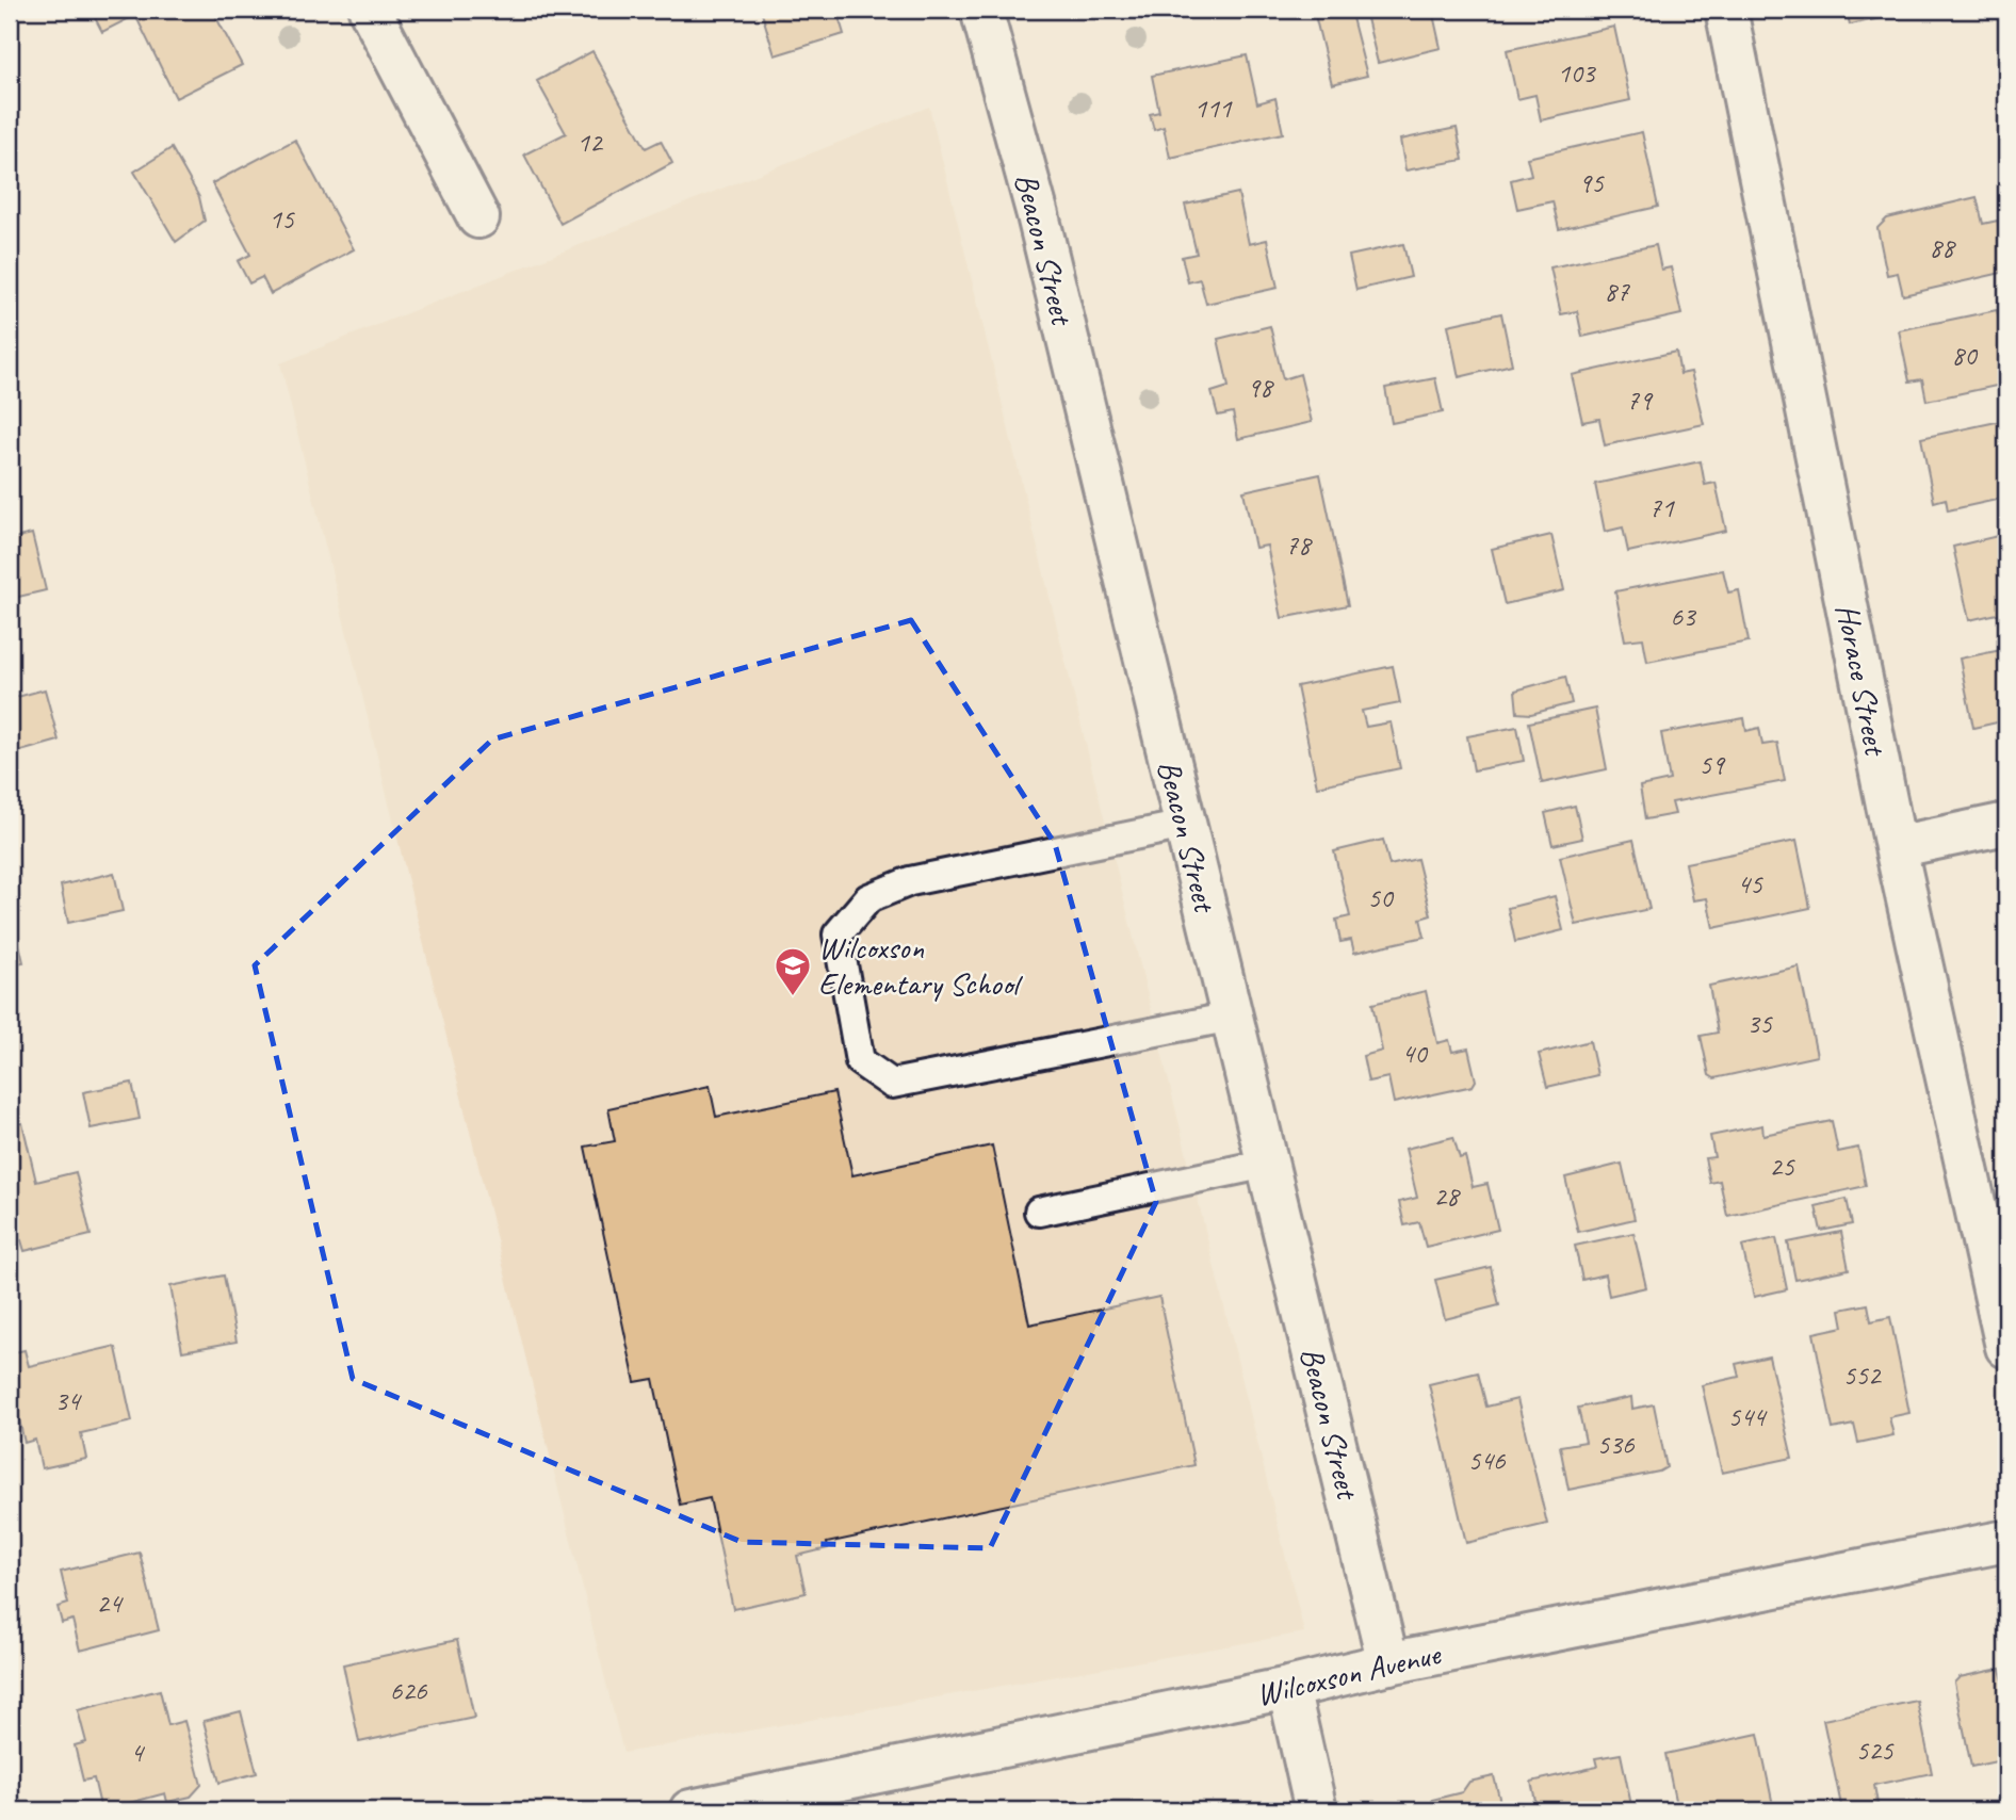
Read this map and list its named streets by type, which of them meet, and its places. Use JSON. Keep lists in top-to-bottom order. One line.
{"streets":{"street":["Beacon Street","Horace Street","Wilcoxson Avenue"]},"crossings":[["Beacon Street","Wilcoxson Avenue"]],"places":{"school or university":["Wilcoxson Elementary School"]},"house_numbers":["103","111","12","95","15","88","87","80","98","79","71","78","63","59","45","50","35","40","25","28","552","34","544","536","546","24","626","525","4"]}
